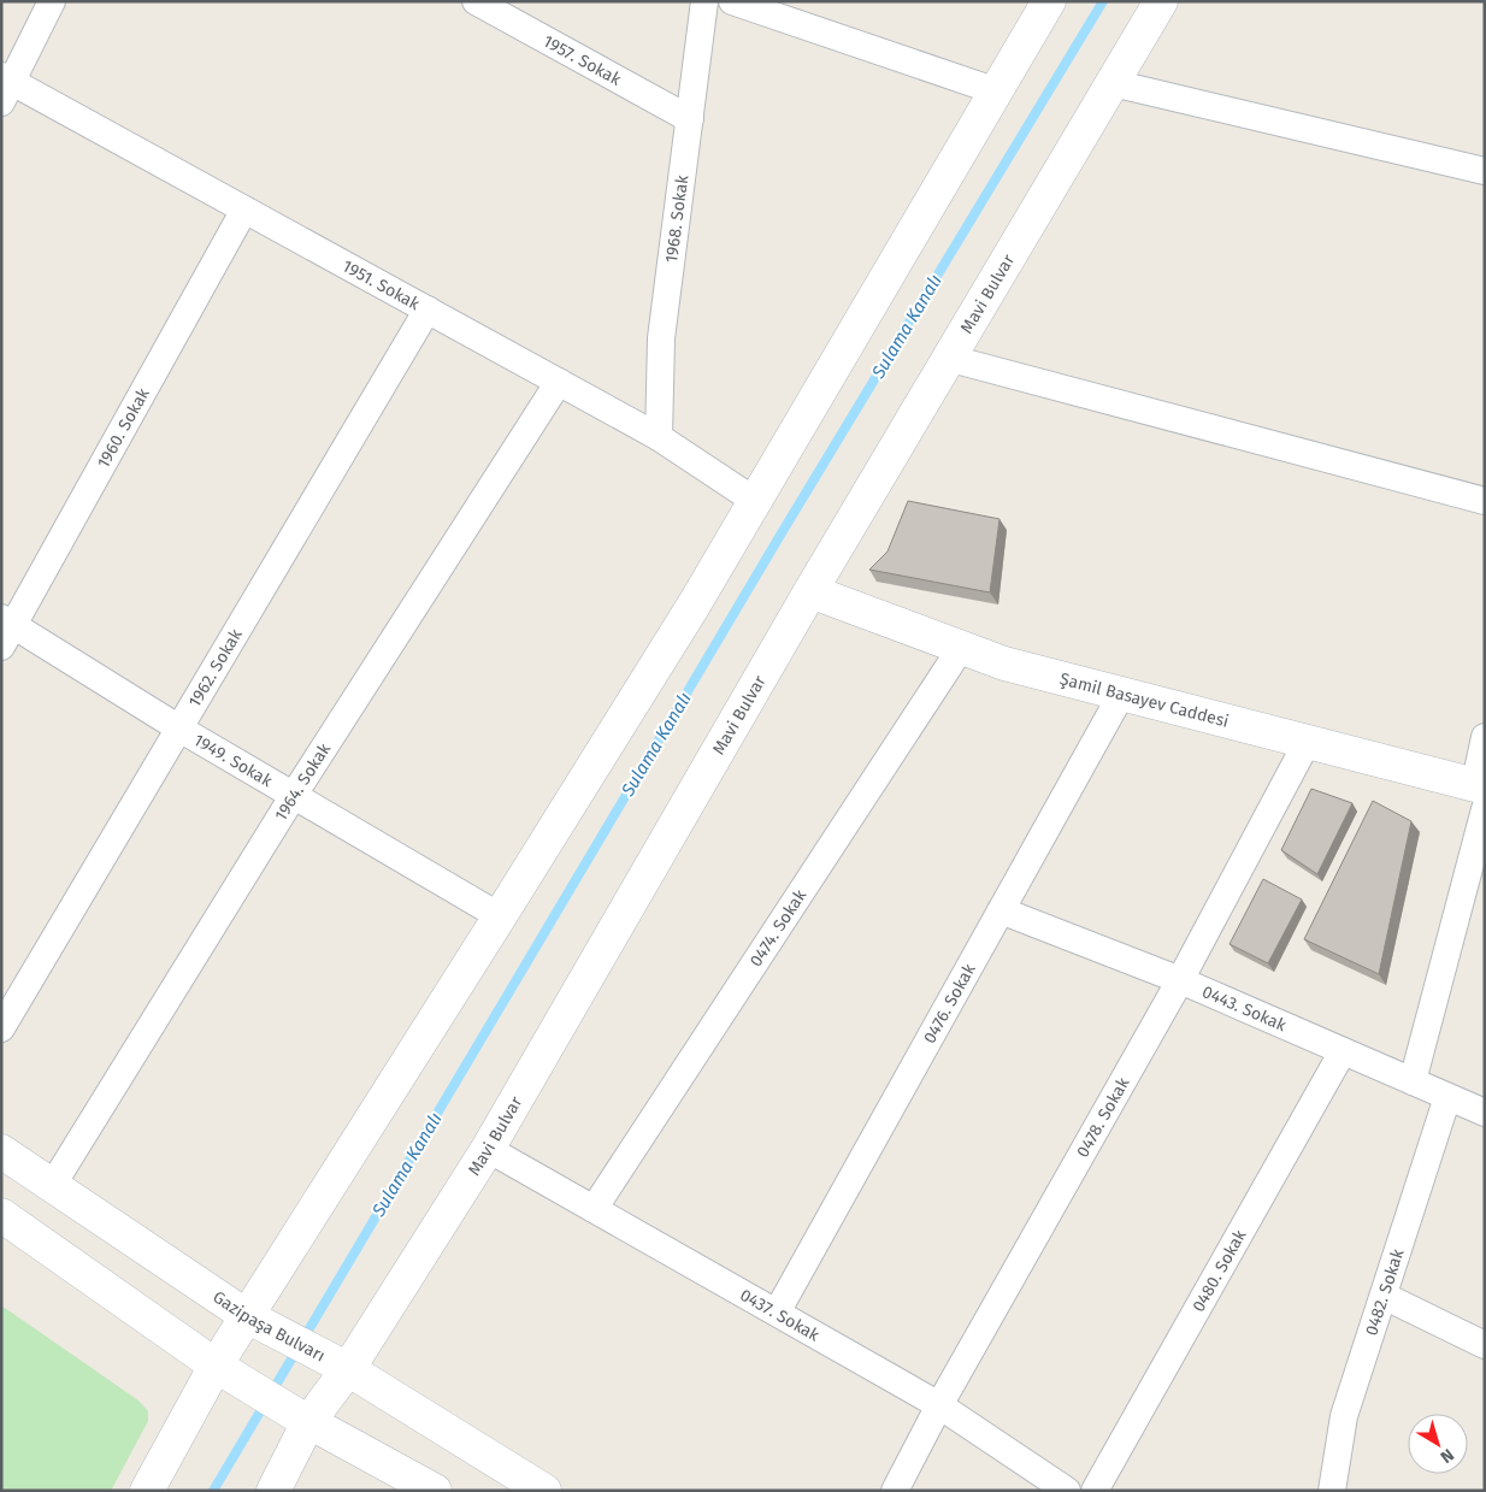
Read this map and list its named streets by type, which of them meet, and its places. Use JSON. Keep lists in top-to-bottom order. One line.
{"streets":{"street":["1957. Sokak","1968. Sokak","1951. Sokak","Mavi Bulvar","1960. Sokak","1962. Sokak","Şamil Basayev Caddesi","1949. Sokak","1964. Sokak","0474. Sokak","0476. Sokak","0443. Sokak","0478. Sokak","0480. Sokak","0482. Sokak","0437. Sokak","Gazipaşa Bulvarı"]},"crossings":[["1957. Sokak","1968. Sokak"],["1968. Sokak","1951. Sokak"],["1951. Sokak","1960. Sokak"],["1951. Sokak","1962. Sokak"],["1951. Sokak","1964. Sokak"],["Mavi Bulvar","Şamil Basayev Caddesi"],["Mavi Bulvar","0437. Sokak"],["Mavi Bulvar","Gazipaşa Bulvarı"],["1960. Sokak","1949. Sokak"],["1962. Sokak","1949. Sokak"],["Şamil Basayev Caddesi","0474. Sokak"],["Şamil Basayev Caddesi","0476. Sokak"],["Şamil Basayev Caddesi","0478. Sokak"],["1949. Sokak","1964. Sokak"],["1964. Sokak","Gazipaşa Bulvarı"],["0474. Sokak","0437. Sokak"],["0476. Sokak","0443. Sokak"],["0476. Sokak","0437. Sokak"],["0443. Sokak","0478. Sokak"],["0443. Sokak","0480. Sokak"],["0443. Sokak","0482. Sokak"],["0478. Sokak","0437. Sokak"]],"water":["Sulama Kanalı"],"north":"bottom right"}
